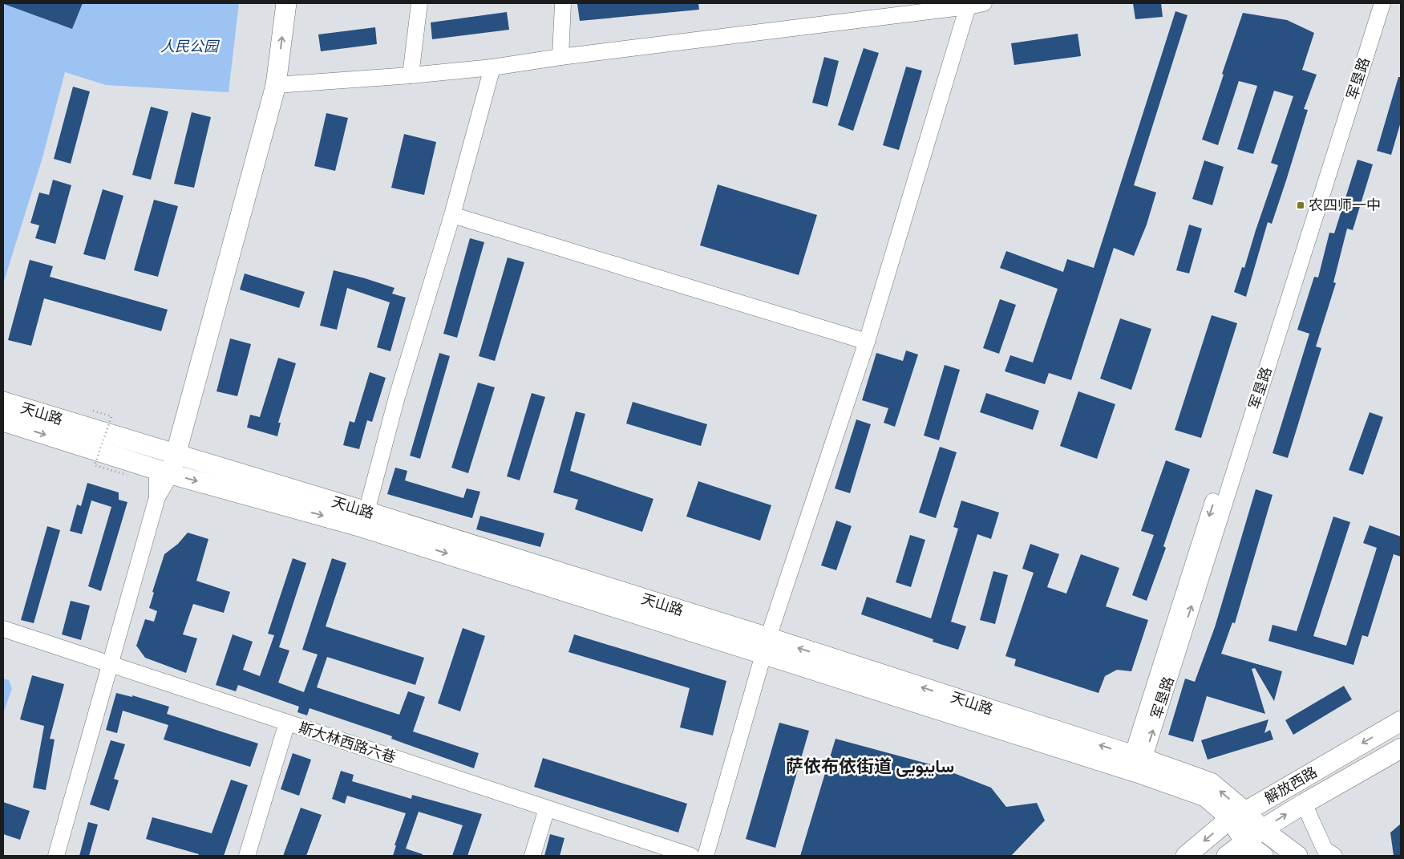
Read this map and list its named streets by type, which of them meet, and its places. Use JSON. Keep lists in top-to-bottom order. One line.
{"streets":{"main road":["天山路","解放西路"],"street":["军垦路","斯大林西路六巷"]},"crossings":[["军垦路","天山路"],["天山路","解放西路"]],"districts":["萨依布依街道 سايبويى"],"parks":["人民公园"],"places":{"transit":["农四师一中"]}}
